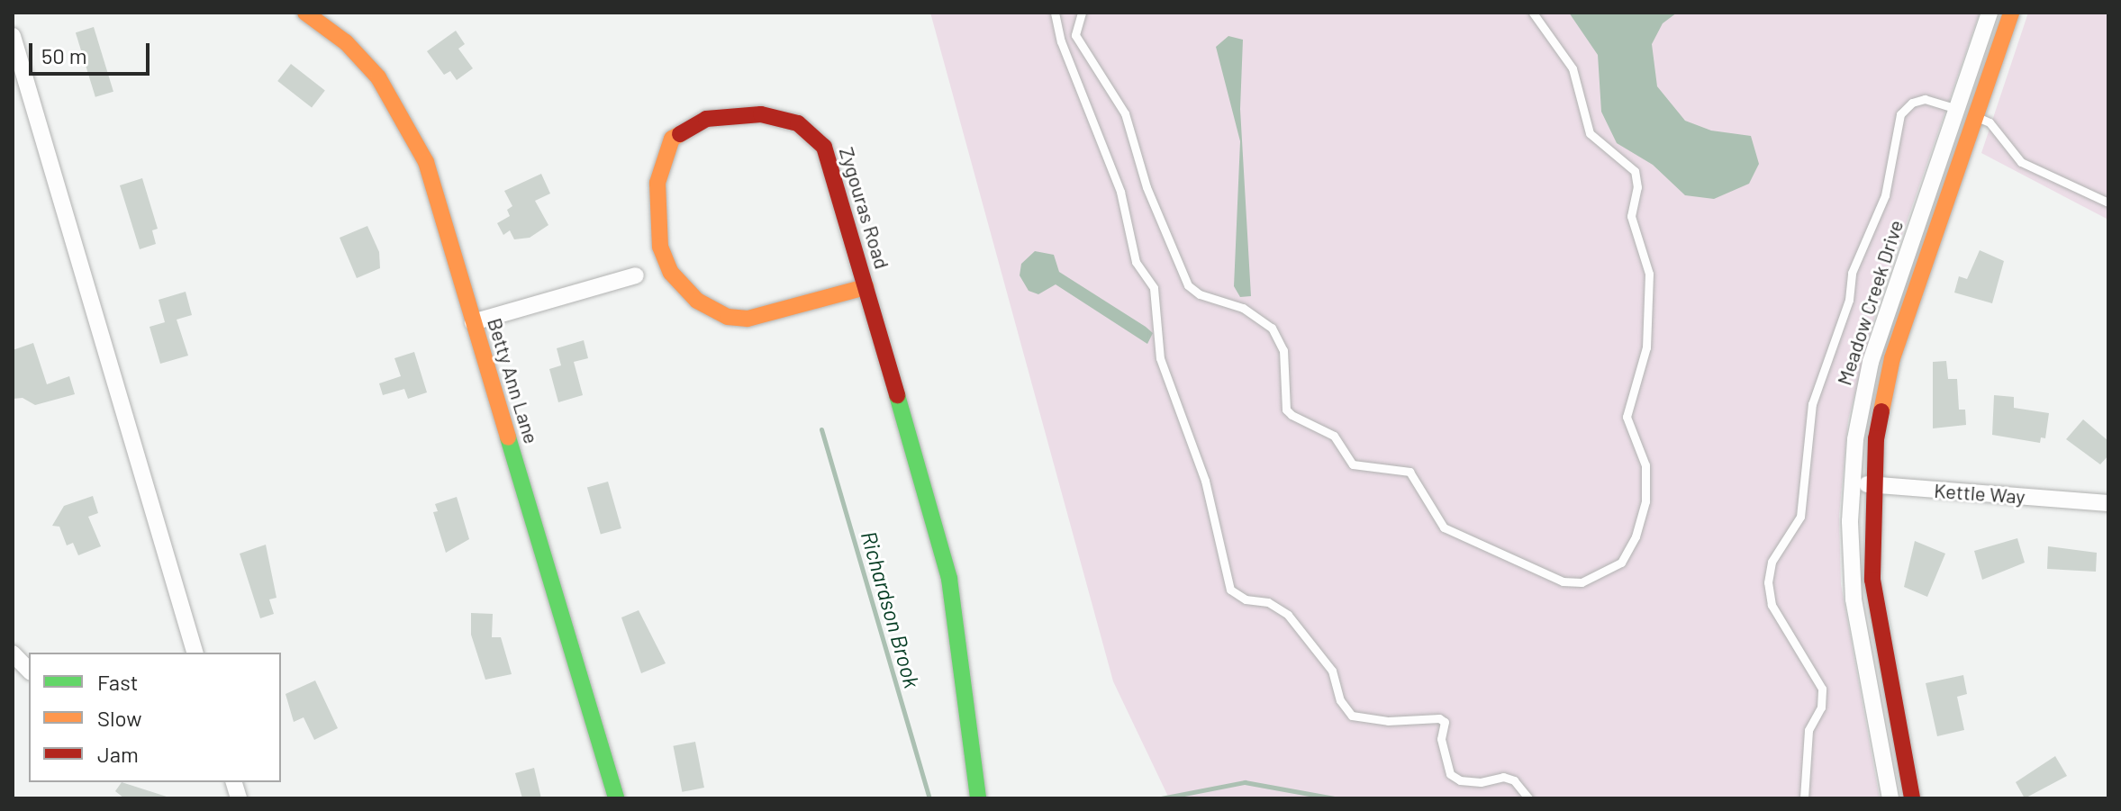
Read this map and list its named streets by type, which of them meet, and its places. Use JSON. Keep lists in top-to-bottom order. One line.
{"streets":{"street":["Zygouras Road","Meadow Creek Drive","Betty Ann Lane","Kettle Way"]},"crossings":[["Meadow Creek Drive","Kettle Way"]],"water":["Richardson Brook"],"legend":["Fast","Slow","Jam"],"scale_bar":"50 m"}
